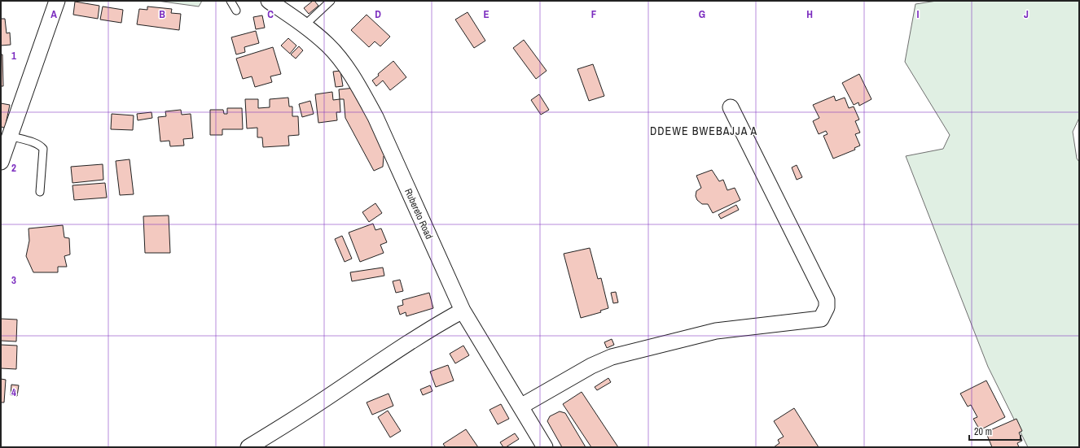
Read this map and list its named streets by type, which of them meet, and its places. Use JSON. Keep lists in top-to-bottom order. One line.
{"streets":{"street":["Rubereto Road"]},"districts":["DDEWE BWEBAJJA A"],"scale_bar":"20 m","grid":{"columns":["A","B","C","D","E","F","G","H","I","J"],"rows":["1","2","3","4"]}}
